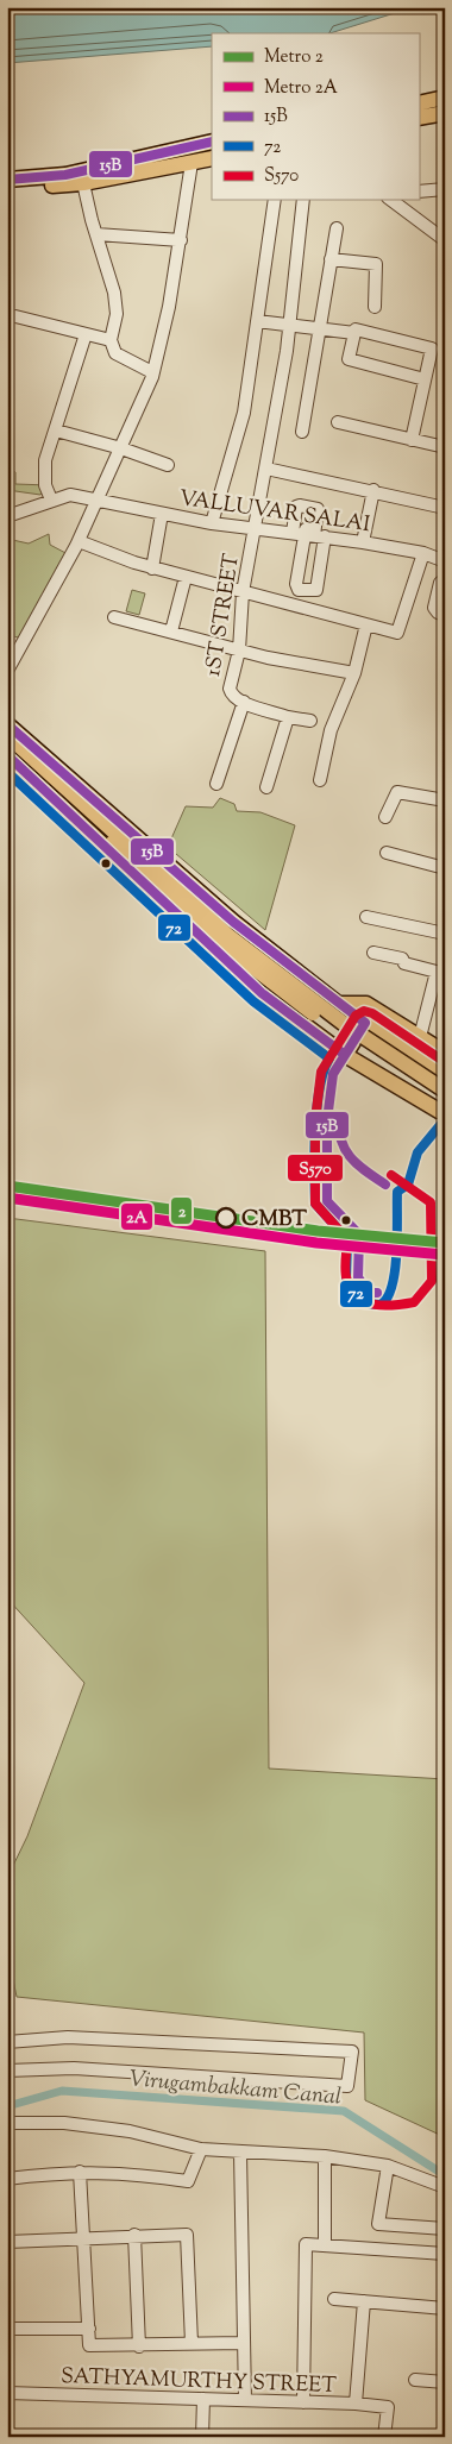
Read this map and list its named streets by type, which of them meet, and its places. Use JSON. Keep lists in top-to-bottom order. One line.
{"streets":{"street":["VALLUVAR SALAI","1ST STREET","SATHYAMURTHY STREET"]},"crossings":[["VALLUVAR SALAI","1ST STREET"]],"water":["Virugambakkam Canal"],"places":["CMBT"],"lines":["transit line 15B","transit line 72","transit line S570","metro line 2","metro line 2A"],"legend":["Metro 2","Metro 2A","15B","72","S570"]}
